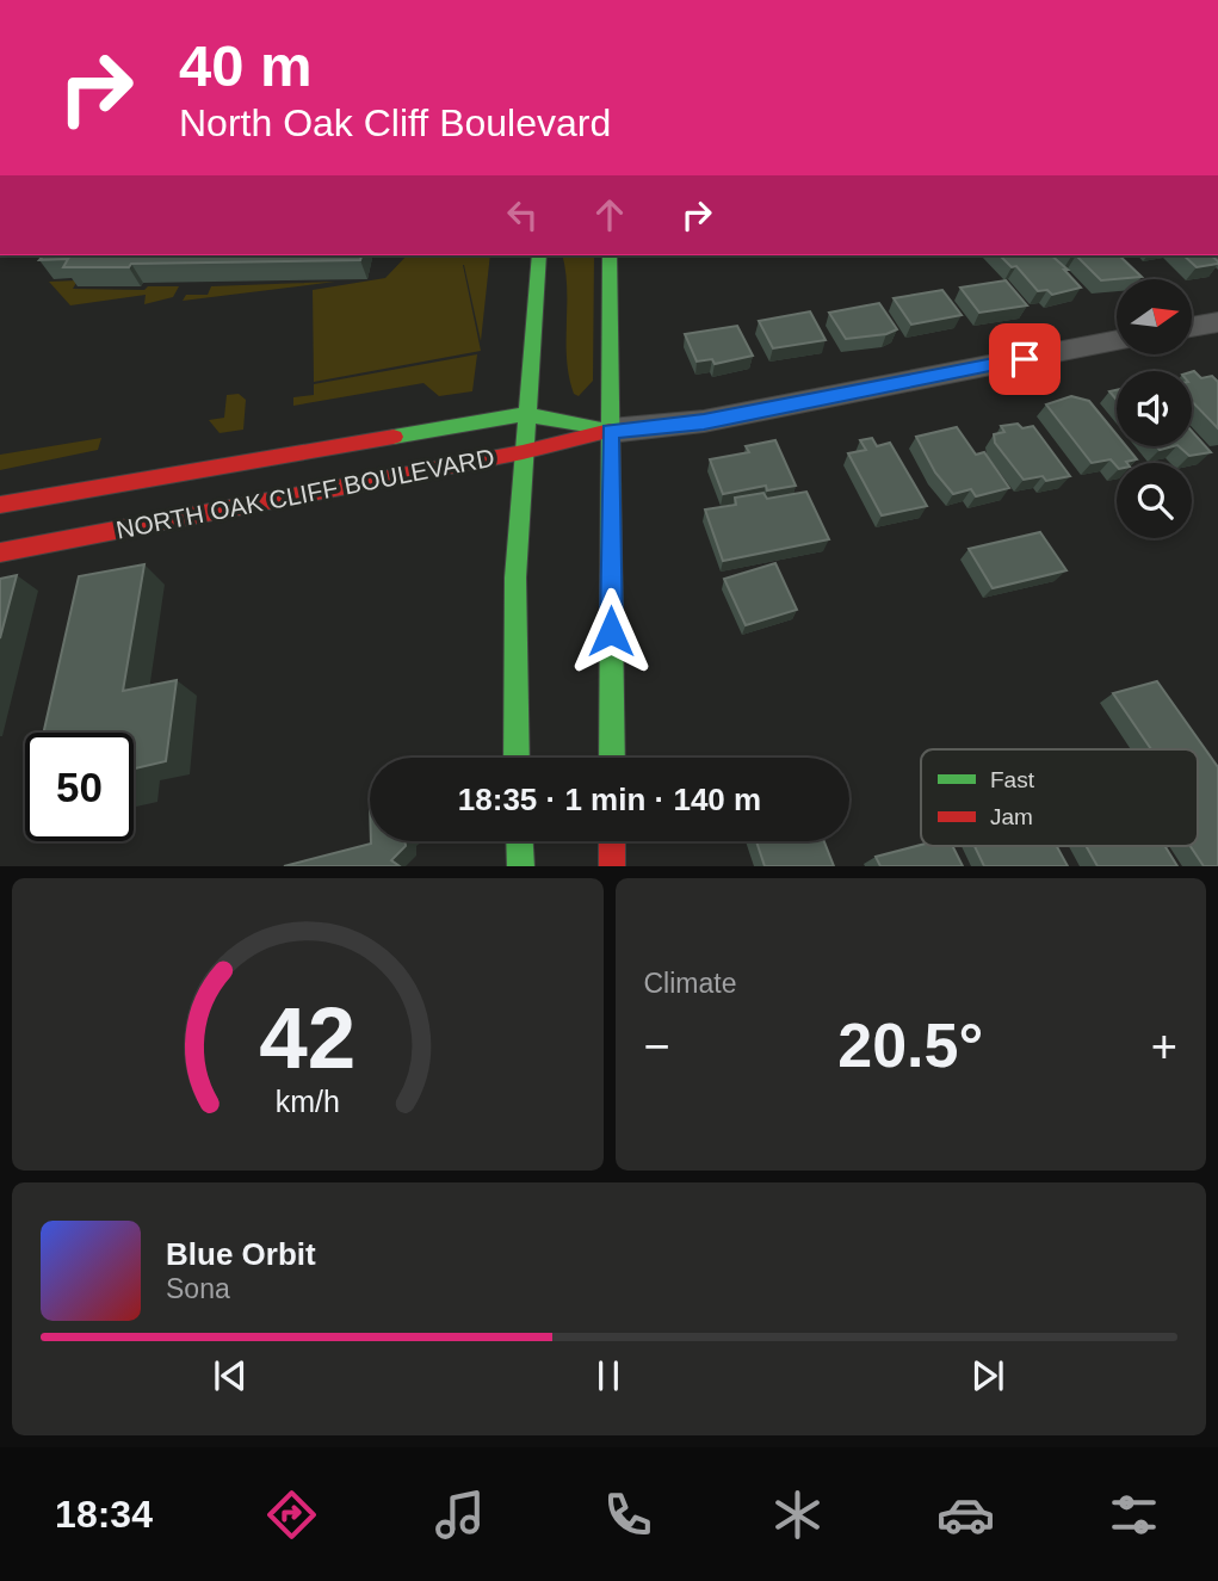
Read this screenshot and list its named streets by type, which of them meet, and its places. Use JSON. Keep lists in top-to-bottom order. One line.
{"streets":{"main road":["NORTH OAK CLIFF BOULEVARD"]},"legend":["Fast","Jam"],"north":"right","page":{"turn":["40 m","North Oak Cliff Boulevard"],"limit":"50","trip":"18:35 · 1 min · 140 m","tile":"Climate","heat":["−","20.5°","+"],"song":["Blue Orbit","Sona"],"tabs":"18:34","gauge":["42","km/h"]}}
